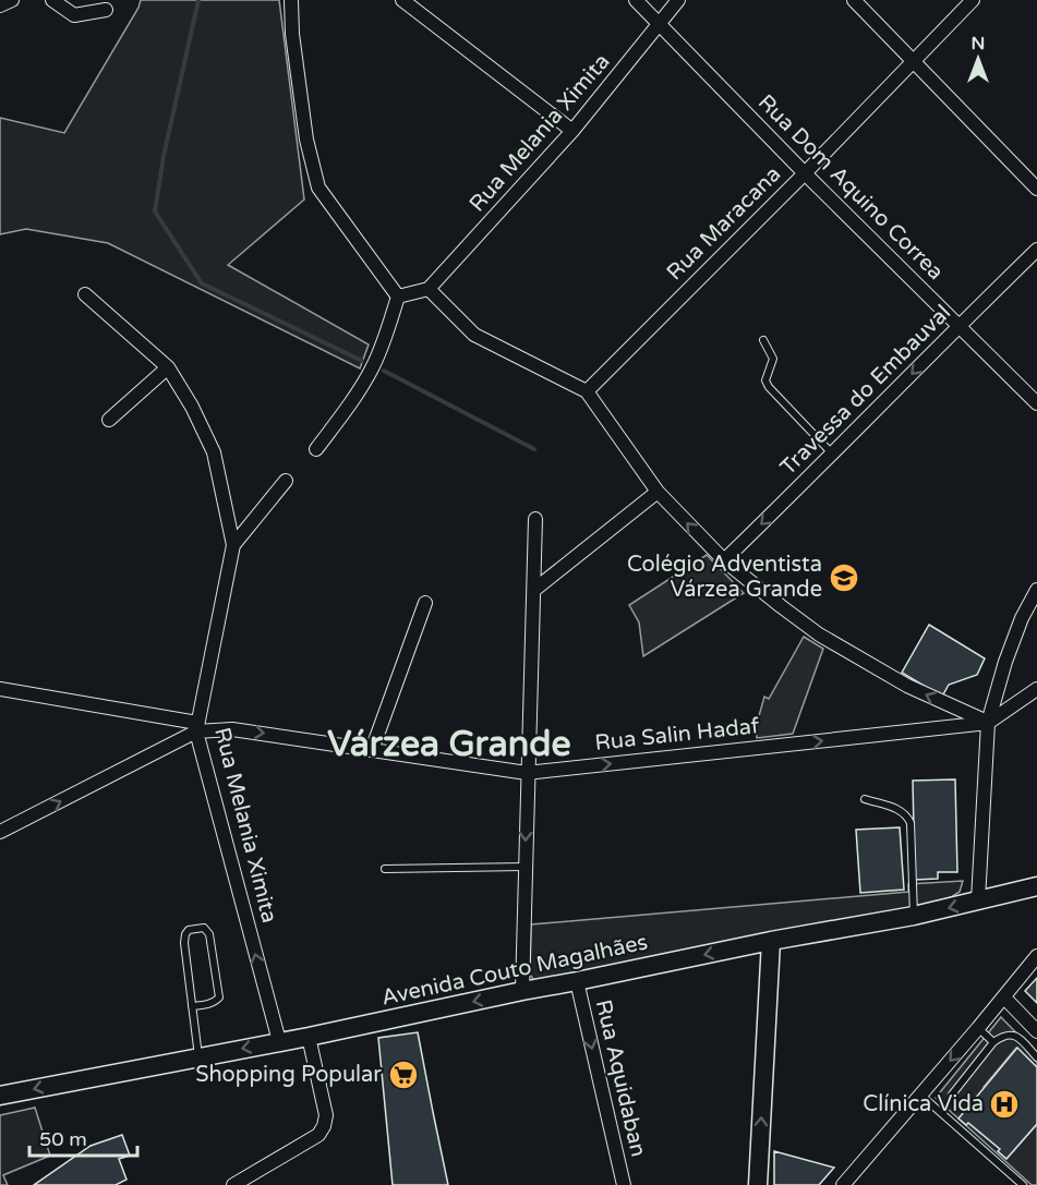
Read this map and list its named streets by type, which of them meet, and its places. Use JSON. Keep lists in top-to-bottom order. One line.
{"streets":{"main road":["Avenida Couto Magalhães"],"street":["Rua Melania Ximita","Rua Dom Aquino Correa","Rua Maracana","Travessa do Embauval","Rua Salin Hadaf","Rua Aquidaban"]},"crossings":[["Rua Melania Ximita","Rua Dom Aquino Correa"],["Rua Melania Ximita","Rua Salin Hadaf"],["Rua Melania Ximita","Avenida Couto Magalhães"],["Rua Dom Aquino Correa","Rua Maracana"],["Rua Dom Aquino Correa","Travessa do Embauval"],["Avenida Couto Magalhães","Rua Aquidaban"]],"one_way":["Travessa do Embauval","Rua Salin Hadaf","Avenida Couto Magalhães","Rua Aquidaban"],"districts":["Várzea Grande"],"places":{"school or university":["Colégio Adventista Várzea Grande"],"supermarket":["Shopping Popular"],"hospital":["Clínica Vida"]},"scale_bar":"50 m","north":"top"}
